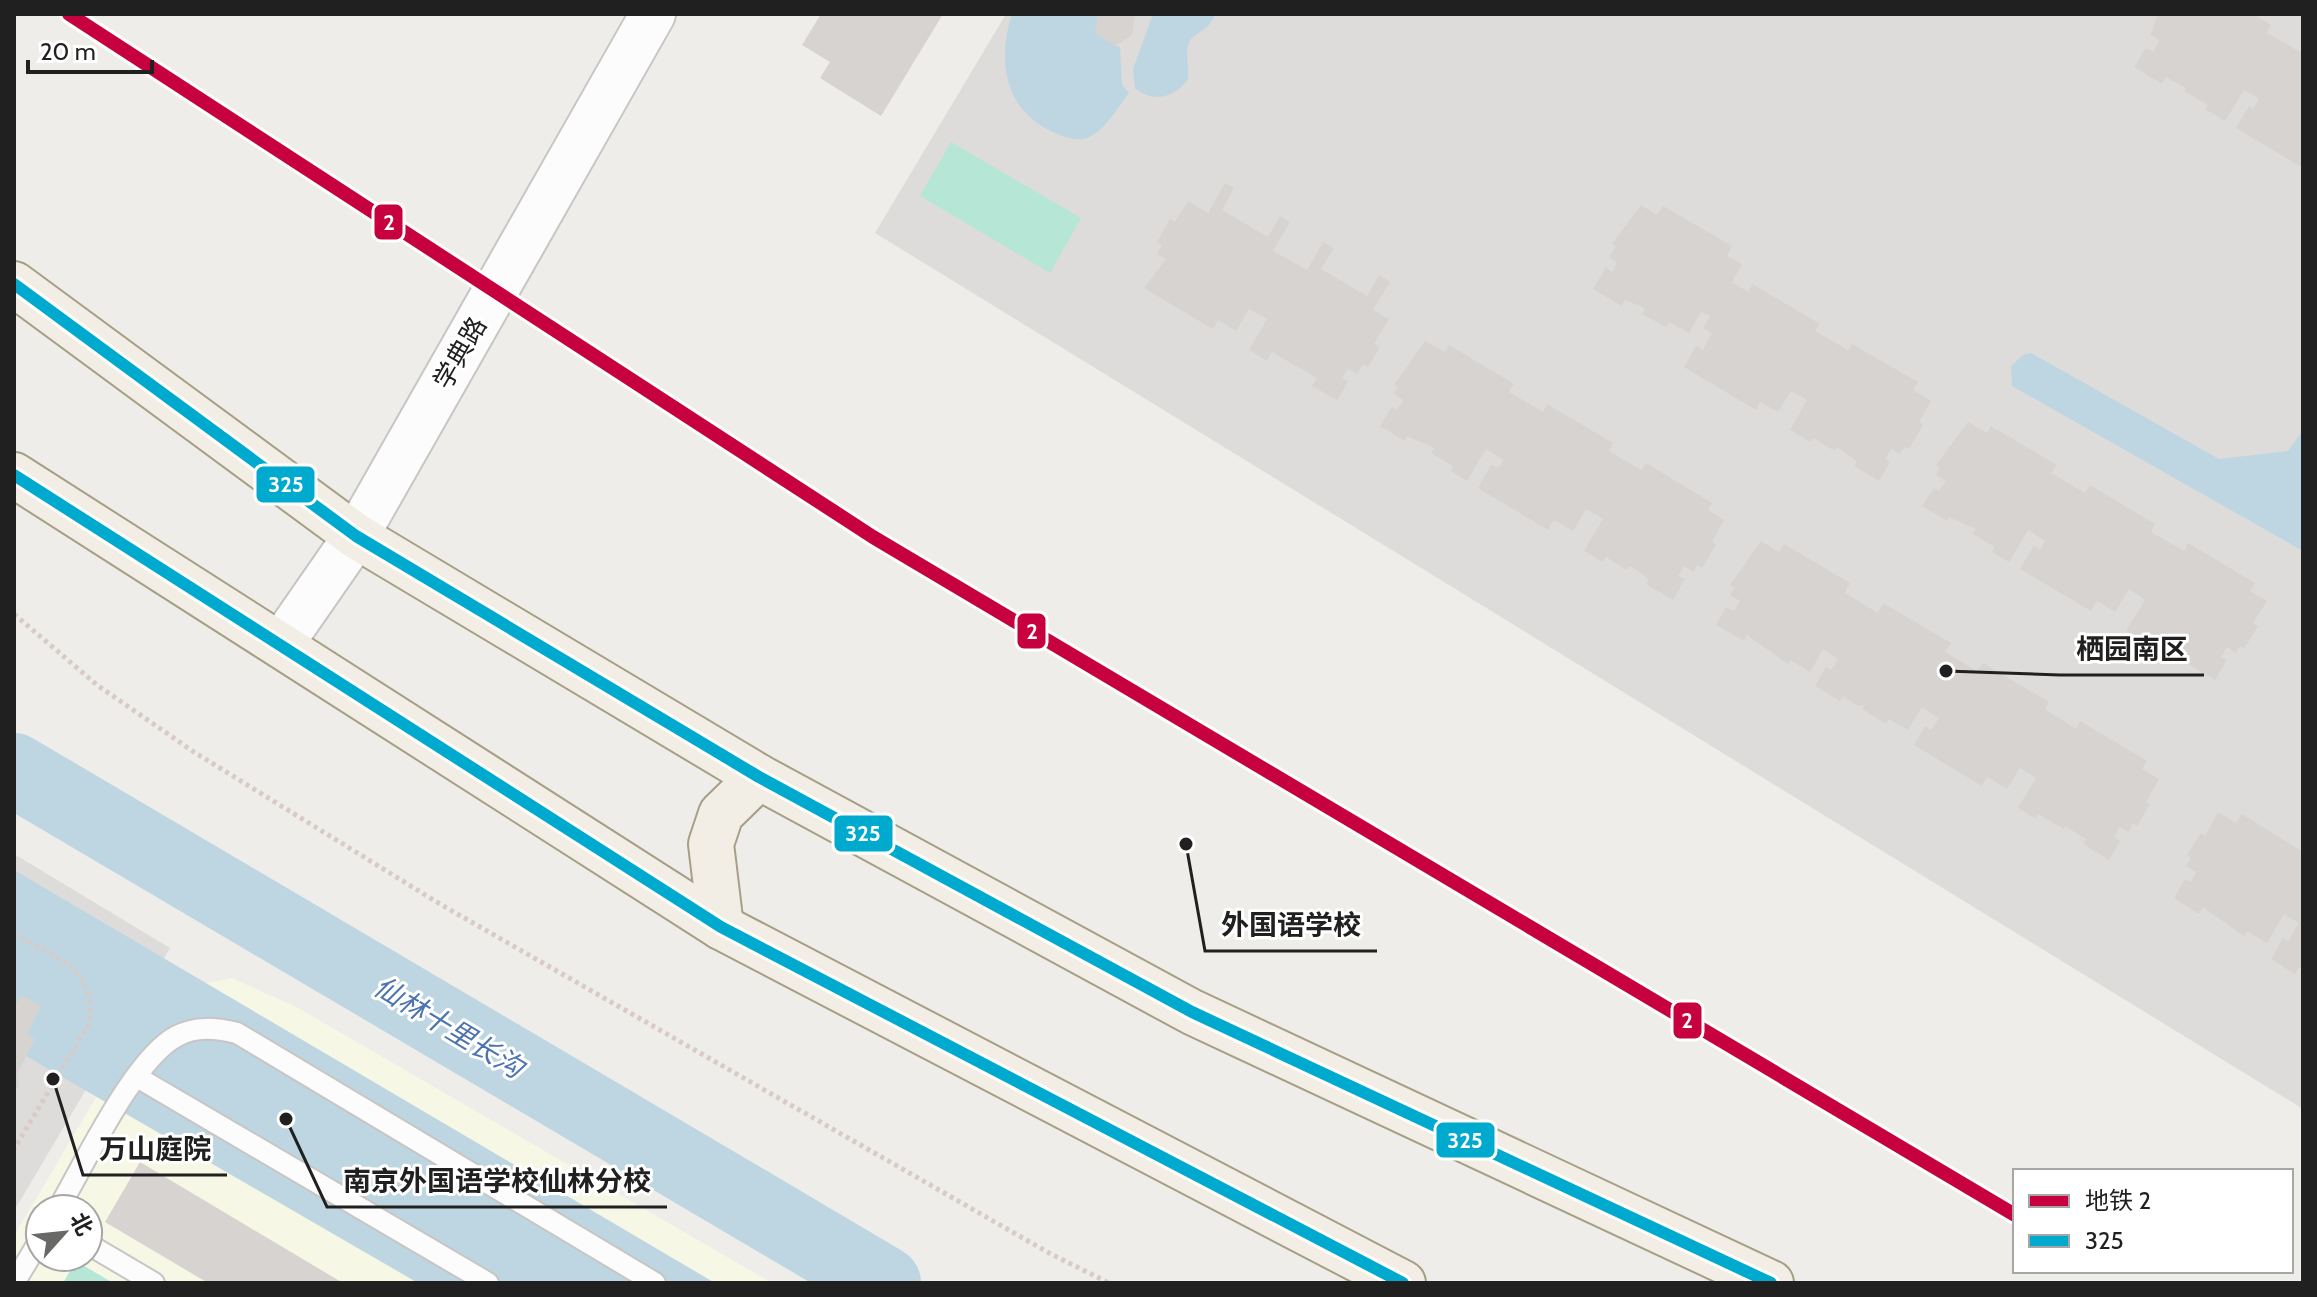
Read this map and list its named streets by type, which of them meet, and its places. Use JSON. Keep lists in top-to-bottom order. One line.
{"streets":{"street":["学典路"]},"water":["仙林十里长沟"],"places":["栖园南区","外国语学校","万山庭院","南京外国语学校仙林分校"],"lines":["metro line 2","transit line 325"],"legend":["地铁 2","325"],"scale_bar":"20 m","north":"top right"}
